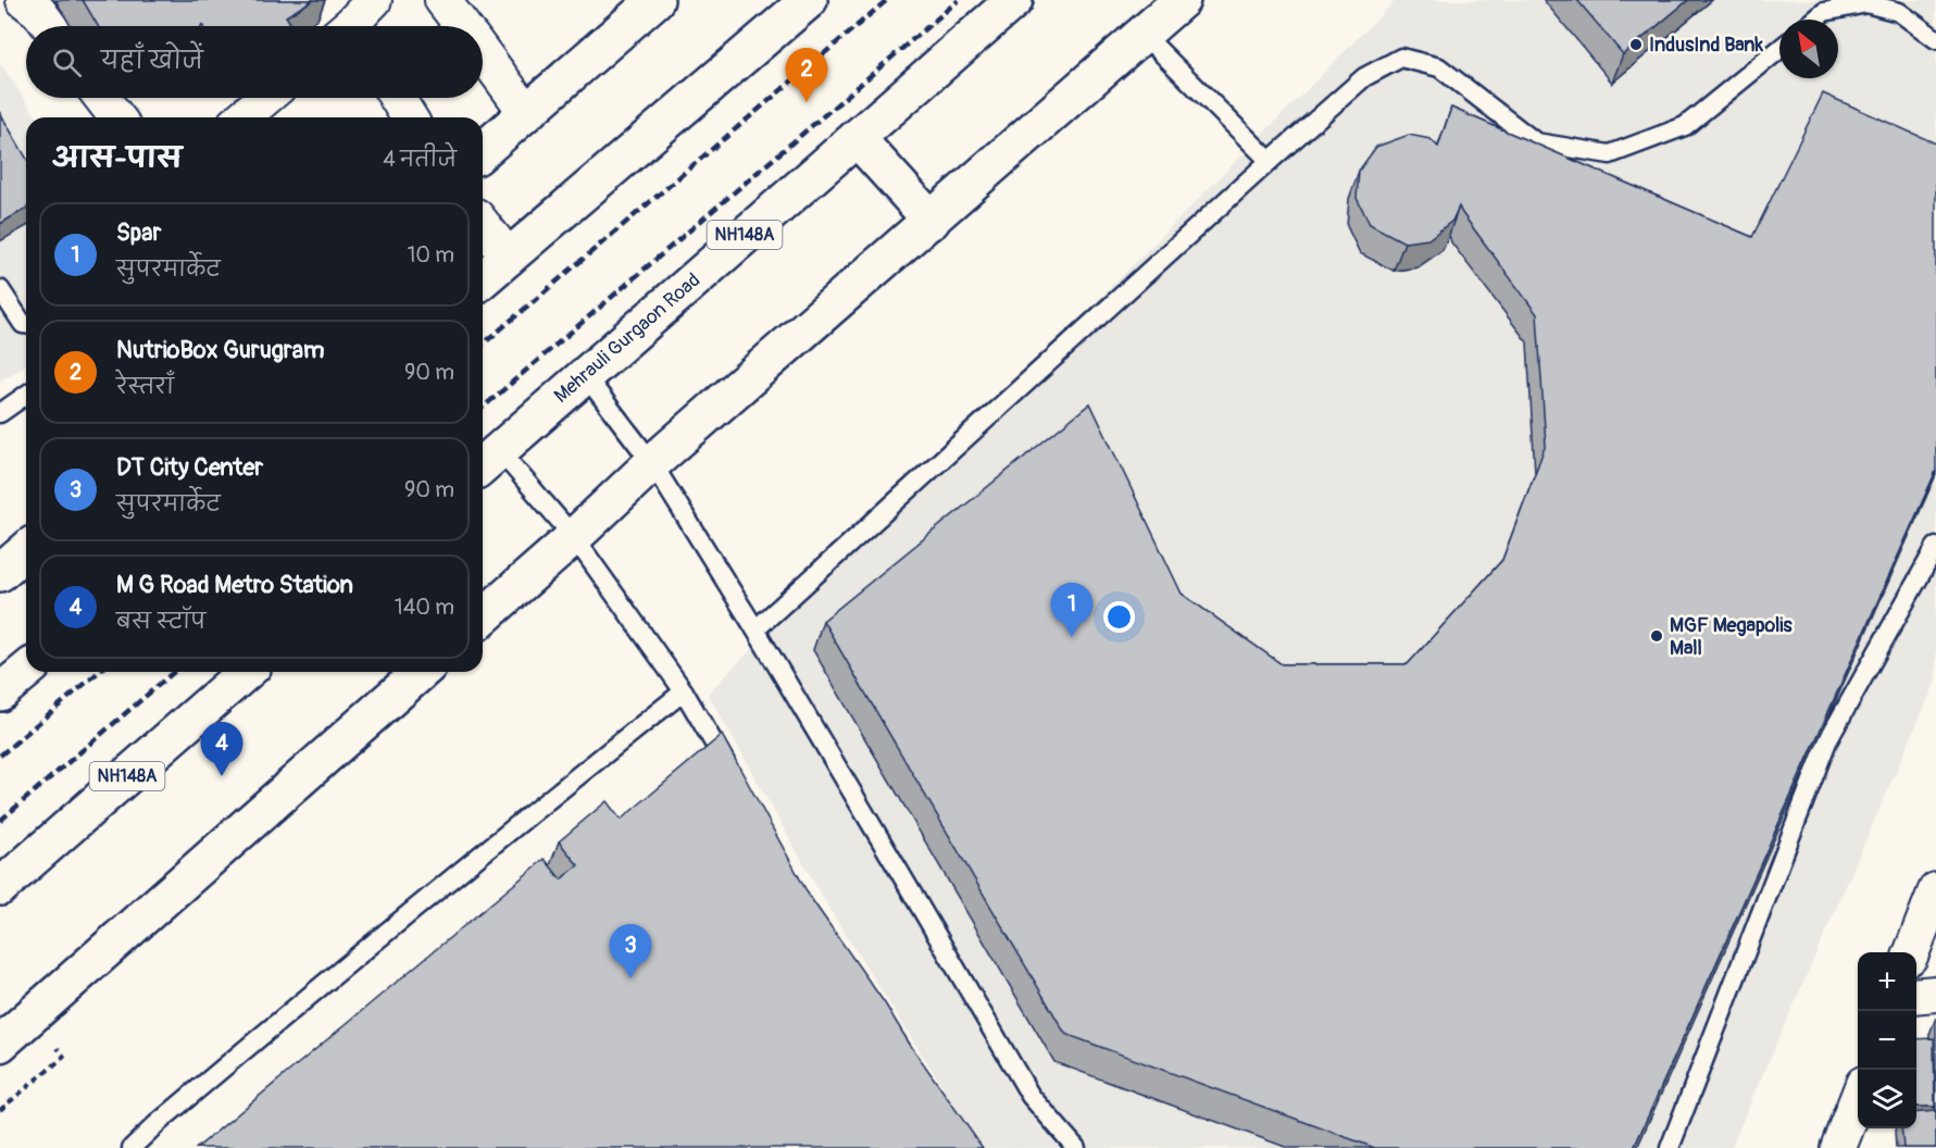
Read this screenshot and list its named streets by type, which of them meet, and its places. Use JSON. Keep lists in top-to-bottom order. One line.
{"streets":{"main road":["NH148A","Mehrauli Gurgaon Road"]},"places":["IndusInd Bank","MGF Megapolis Mall"],"north":"top left","page":{"search":"यहाँ खोजें","pins":["2","1","4","3"],"heading":["आस-पास","4 नतीजे"],"list":[{"mark":"1","name":"Spar","note":"सुपरमार्केट","value":"10 m"},{"mark":"2","name":"NutrioBox Gurugram","note":"रेस्तराँ","value":"90 m"},{"mark":"3","name":"DT City Center","note":"सुपरमार्केट","value":"90 m"},{"mark":"4","name":"M G Road Metro Station","note":"बस स्टॉप","value":"140 m"}],"map_buttons":["+","−"]}}
